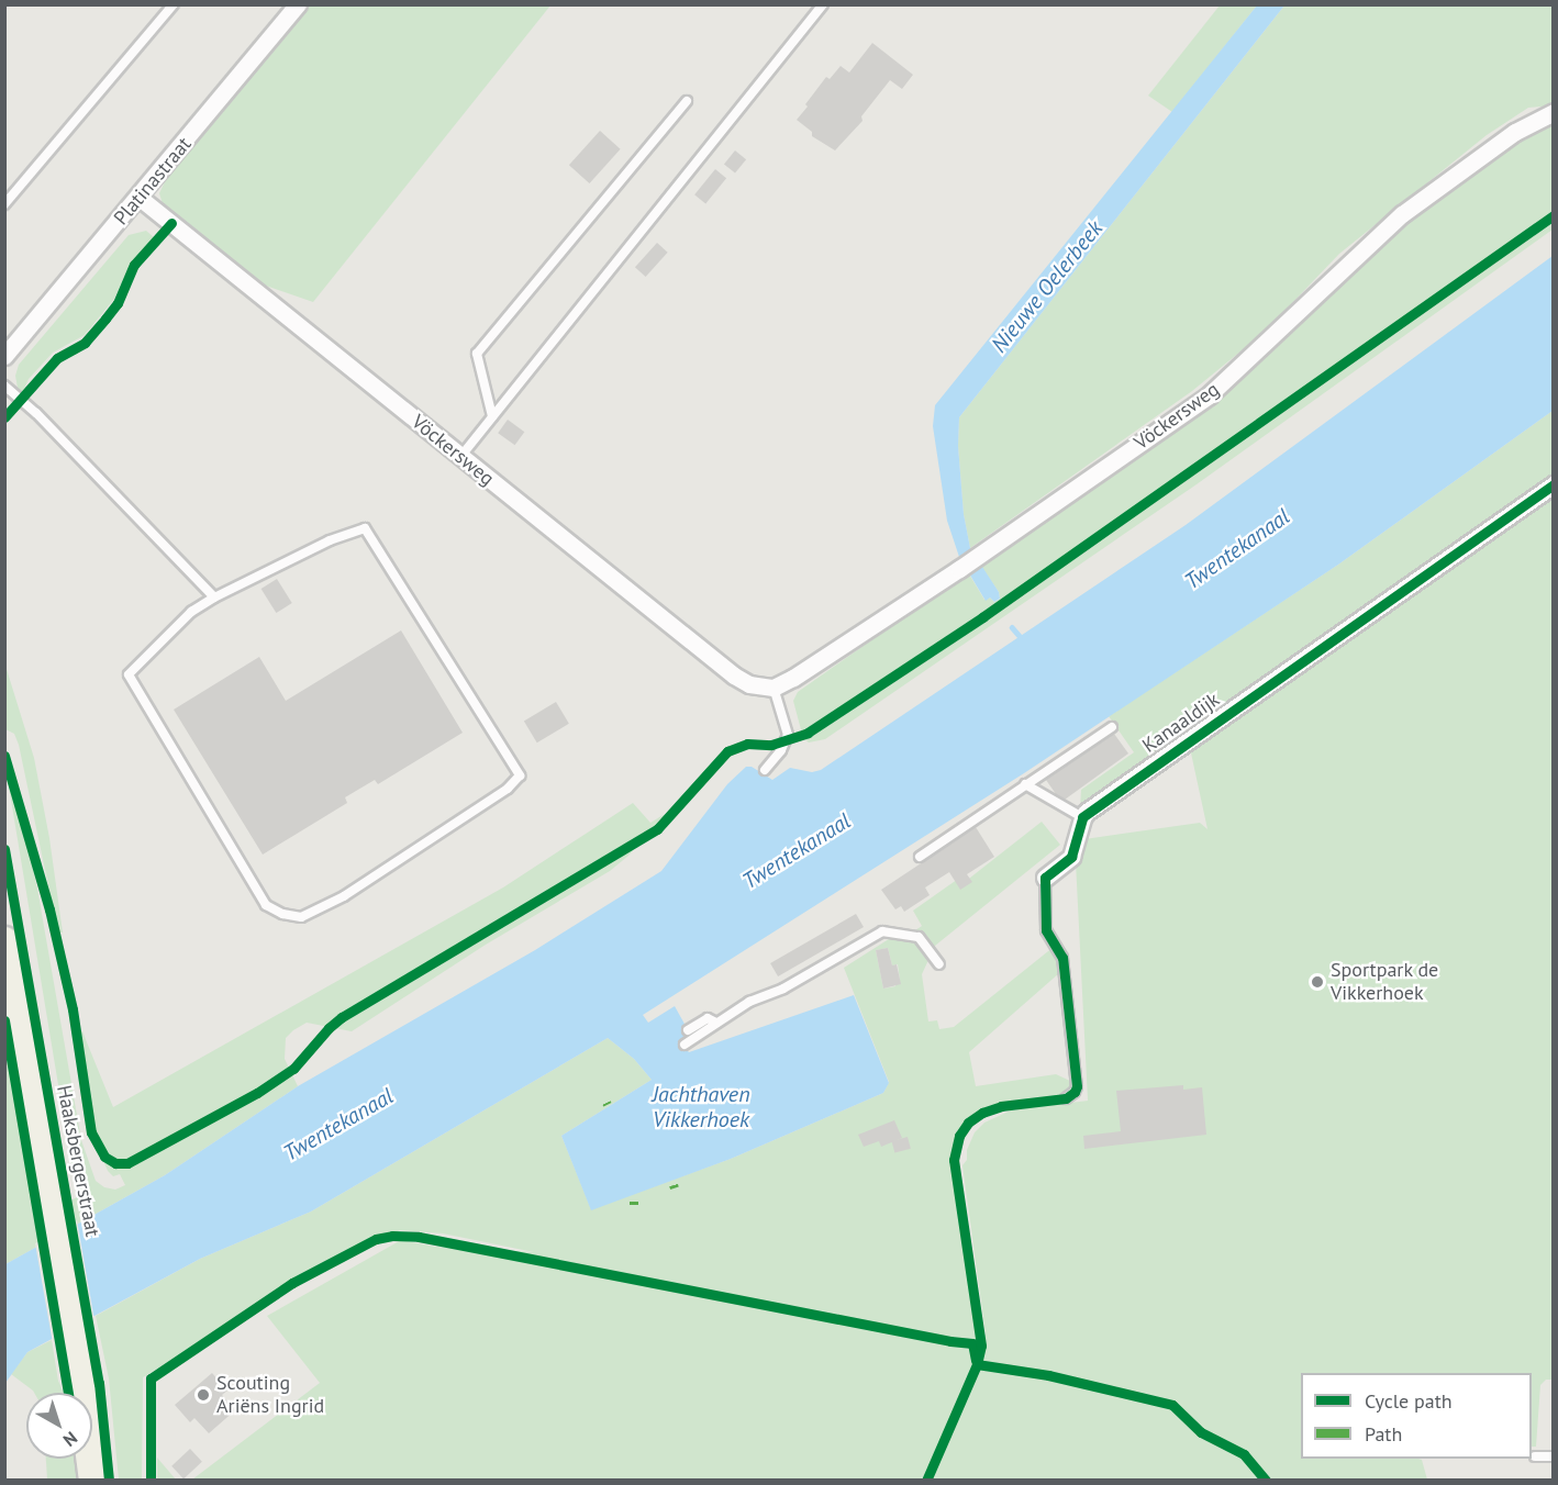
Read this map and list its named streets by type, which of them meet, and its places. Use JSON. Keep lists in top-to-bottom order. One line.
{"streets":{"main road":["Haaksbergerstraat"],"street":["Platinastraat","Vöckersweg","Kanaaldijk"]},"crossings":[["Platinastraat","Vöckersweg"]],"water":["Nieuwe Oelerbeek","Twentekanaal","Jachthaven Vikkerhoek"],"places":["Sportpark de Vikkerhoek","Scouting Ariëns Ingrid"],"legend":["Cycle path","Path"],"north":"bottom right"}
